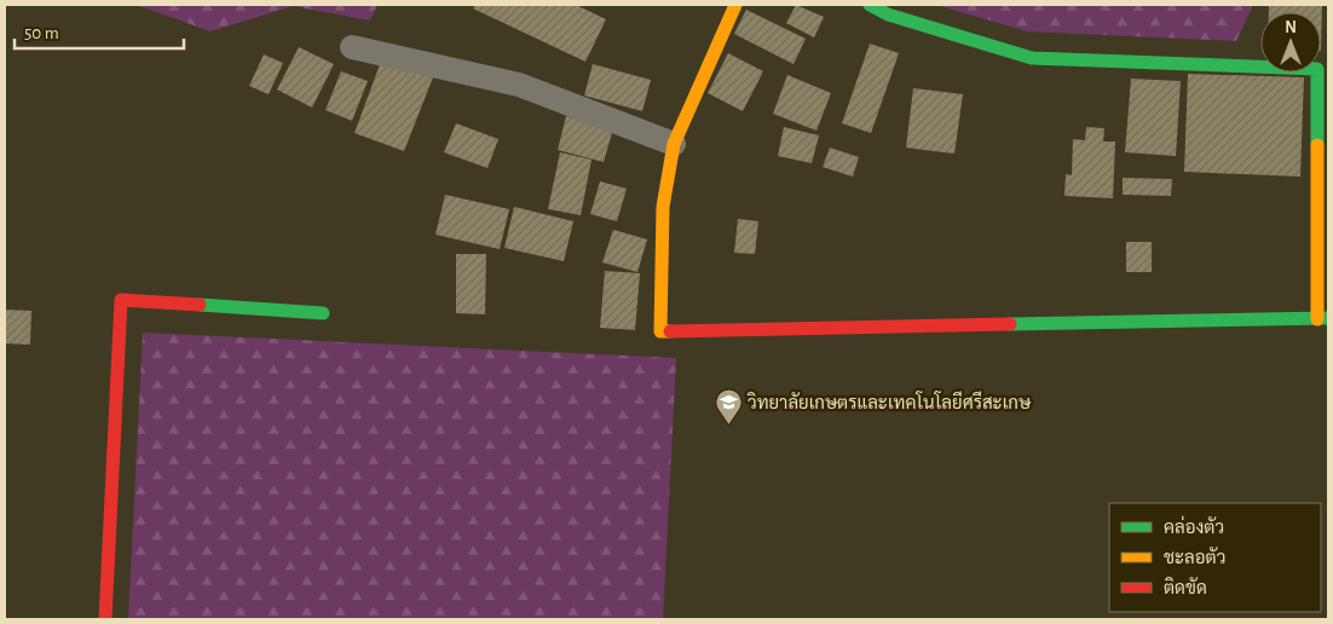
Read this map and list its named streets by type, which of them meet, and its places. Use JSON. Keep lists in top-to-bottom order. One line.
{"places":{"school or university":["วิทยาลัยเกษตรและเทคโนโลยีศรีสะเกษ"]},"legend":["คล่องตัว","ชะลอตัว","ติดขัด"],"scale_bar":"50 m","north":"top"}
